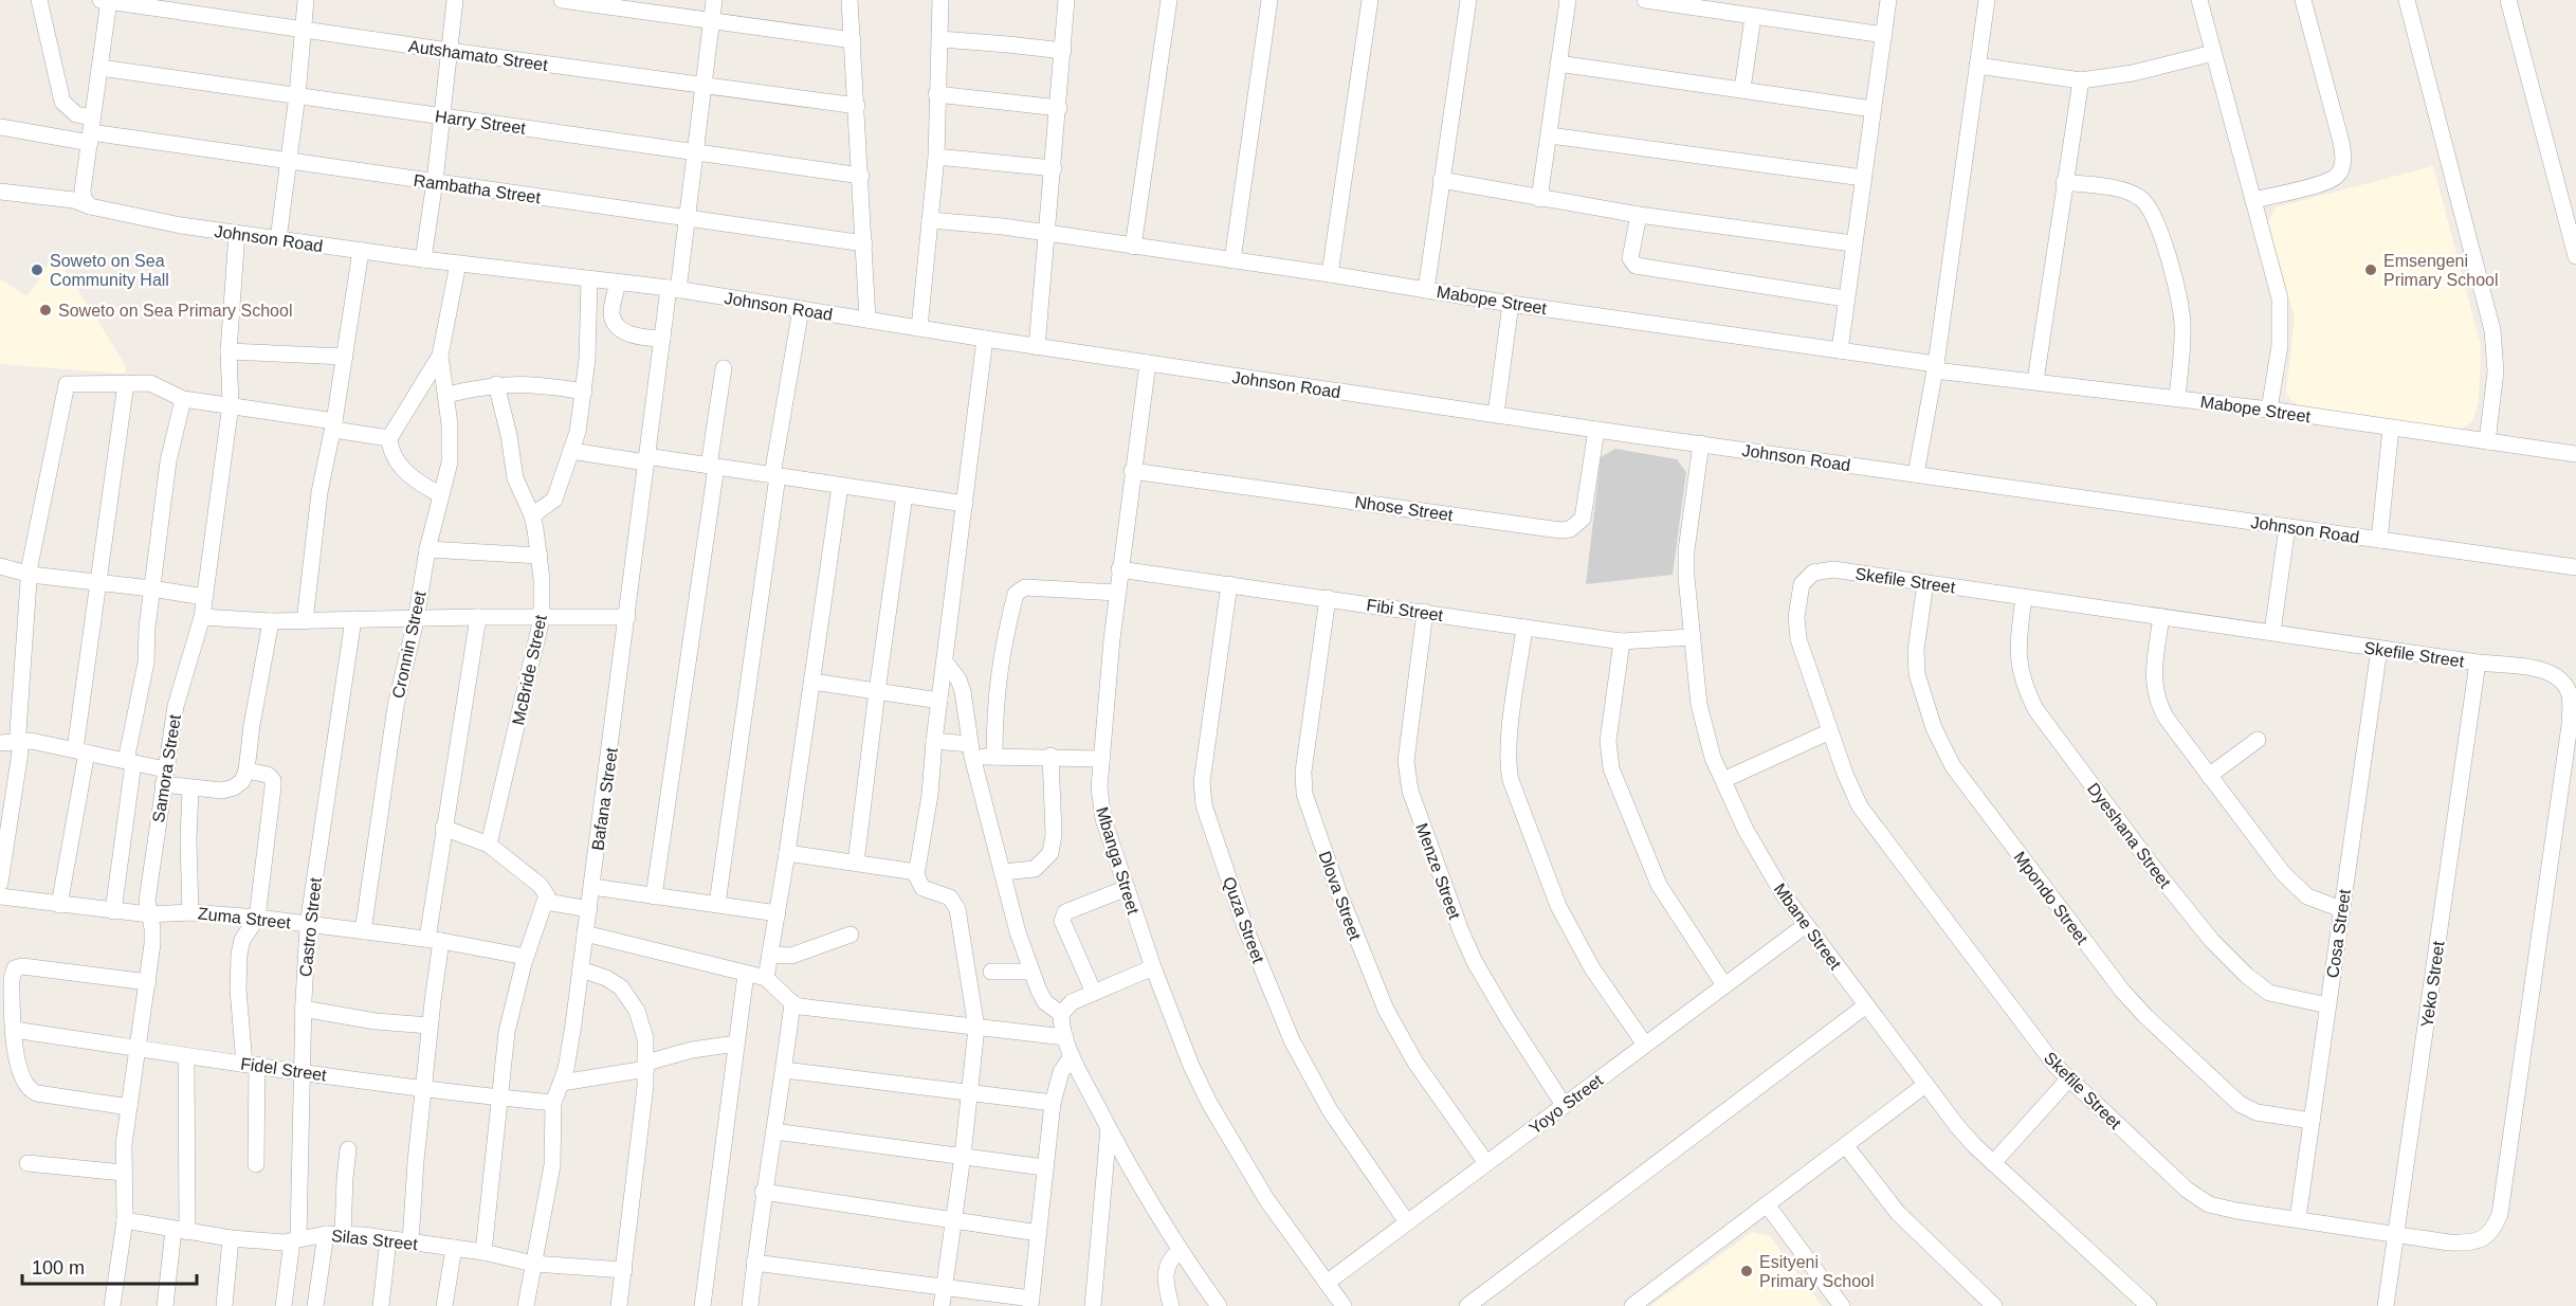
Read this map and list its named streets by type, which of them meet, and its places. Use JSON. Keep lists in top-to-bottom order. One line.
{"streets":{"street":["Autshamato Street","Harry Street","Rambatha Street","Johnson Road","Mabope Street","Nhose Street","Skefile Street","Fibi Street","Cronnin Street","McBride Street","Samora Street","Bafana Street","Dyeshana Street","Mbanga Street","Menze Street","Dlova Street","Mpondo Street","Zuma Street","Quza Street","Mbane Street","Castro Street","Cosa Street","Yeko Street","Fidel Street","Yoyo Street","Silas Street"]},"crossings":[["Autshamato Street","Bafana Street"],["Harry Street","Bafana Street"],["Rambatha Street","Bafana Street"],["Johnson Road","Nhose Street"],["Johnson Road","Samora Street"],["Johnson Road","Bafana Street"],["Johnson Road","Mbanga Street"],["Johnson Road","Mbane Street"],["Nhose Street","Mbanga Street"],["Skefile Street","Dyeshana Street"],["Skefile Street","Mpondo Street"],["Skefile Street","Cosa Street"],["Skefile Street","Yeko Street"],["Fibi Street","Mbanga Street"],["Fibi Street","Menze Street"],["Fibi Street","Dlova Street"],["Fibi Street","Quza Street"],["Fibi Street","Mbane Street"],["Cronnin Street","Zuma Street"],["Samora Street","Zuma Street"],["Samora Street","Fidel Street"],["Samora Street","Silas Street"],["Bafana Street","Fidel Street"],["Bafana Street","Silas Street"],["Dyeshana Street","Cosa Street"],["Mbanga Street","Yoyo Street"],["Menze Street","Yoyo Street"],["Dlova Street","Yoyo Street"],["Mpondo Street","Cosa Street"],["Zuma Street","Castro Street"],["Quza Street","Yoyo Street"],["Mbane Street","Yoyo Street"],["Castro Street","Fidel Street"],["Castro Street","Silas Street"]],"places":["Soweto on Sea Community Hall","Emsengeni Primary School","Soweto on Sea Primary School","Esityeni Primary School"],"scale_bar":"100 m"}
